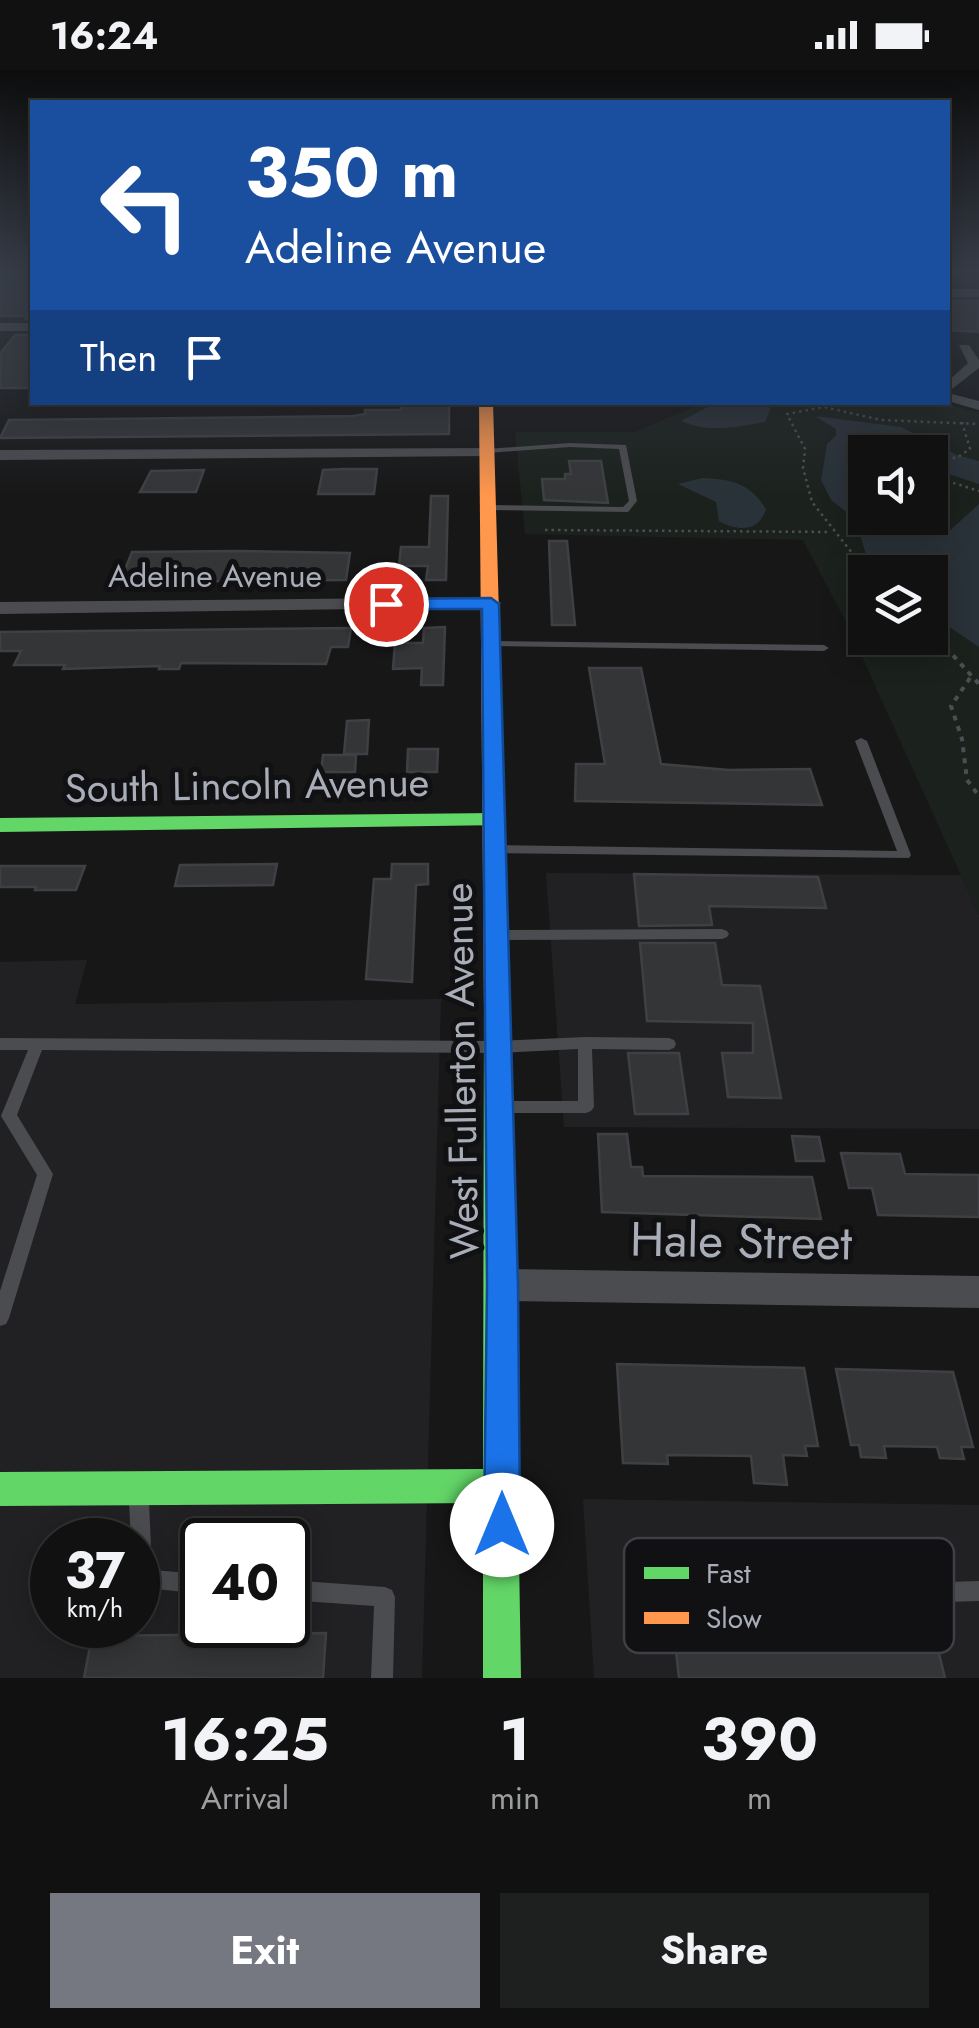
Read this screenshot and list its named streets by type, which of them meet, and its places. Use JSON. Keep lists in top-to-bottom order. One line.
{"streets":{"street":["Adeline Avenue","South Lincoln Avenue","West Fullerton Avenue","Hale Street"]},"crossings":[["Adeline Avenue","West Fullerton Avenue"],["South Lincoln Avenue","West Fullerton Avenue"],["West Fullerton Avenue","Hale Street"]],"legend":["Fast","Slow"],"page":{"status":"16:24","turn":["350 m","Adeline Avenue"],"then":"Then","speed":"37 km/h","limit":"40","eta":["16:25","Arrival","1","min","390","m"],"buttons":["Exit","Share"]}}
